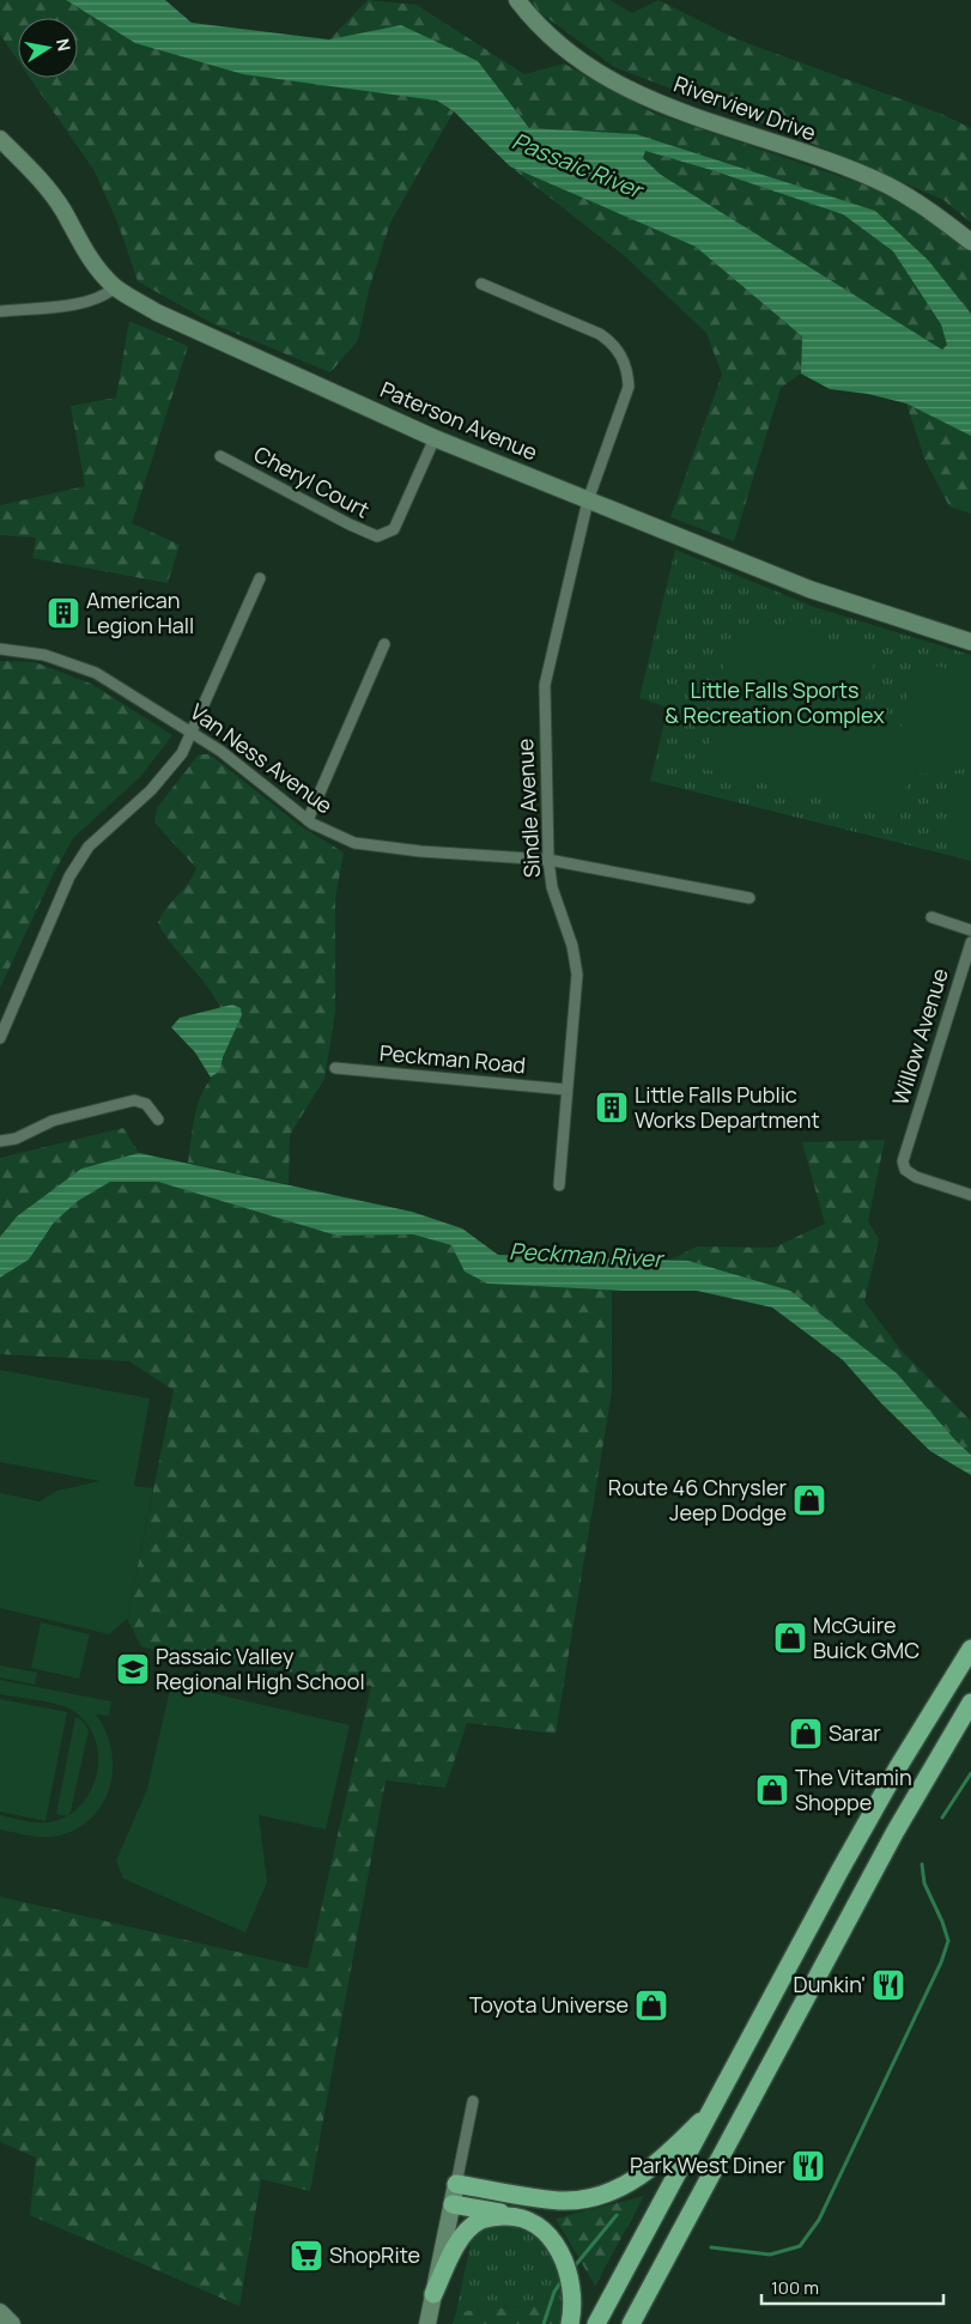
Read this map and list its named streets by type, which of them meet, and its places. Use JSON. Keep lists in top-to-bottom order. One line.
{"streets":{"main road":["Riverview Drive","Paterson Avenue"],"street":["Cheryl Court","Van Ness Avenue","Sindle Avenue","Willow Avenue","Peckman Road"]},"crossings":[["Paterson Avenue","Cheryl Court"],["Paterson Avenue","Sindle Avenue"],["Van Ness Avenue","Sindle Avenue"],["Sindle Avenue","Peckman Road"]],"water":["Passaic River","Peckman River"],"parks":["Little Falls Sports & Recreation Complex"],"places":{"building":["American Legion Hall","Little Falls Public Works Department"],"shop":["Route 46 Chrysler Jeep Dodge","McGuire Buick GMC","Sarar","The Vitamin Shoppe","Toyota Universe"],"school or university":["Passaic Valley Regional High School"],"restaurant":["Dunkin'","Park West Diner"],"supermarket":["ShopRite"]},"scale_bar":"100 m","north":"right"}
